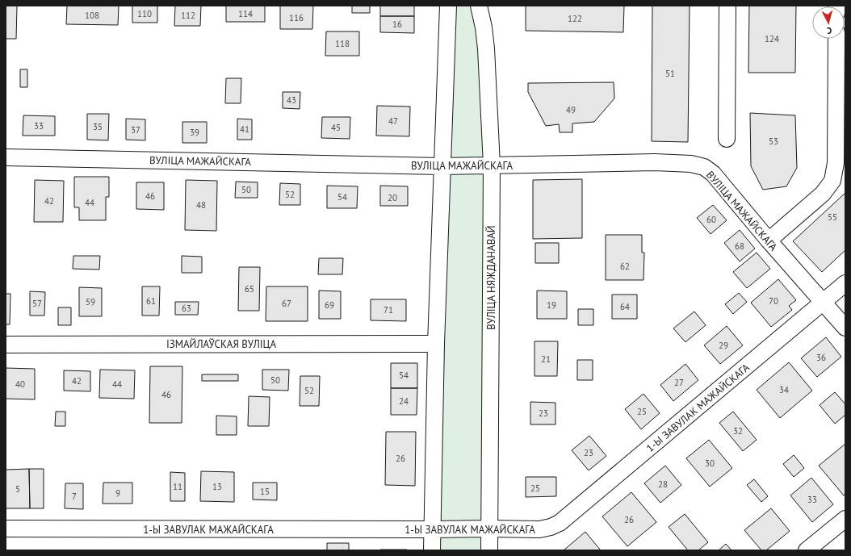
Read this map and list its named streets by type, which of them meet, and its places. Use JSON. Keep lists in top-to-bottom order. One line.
{"streets":{"street":["ВУЛІЦА МАЖАЙСКАГА","ВУЛІЦА НЯЖДАНАВАЙ","ІЗМАЙЛАЎСКАЯ ВУЛІЦА","1-Ы ЗАВУЛАК МАЖАЙСКАГА"]},"crossings":[["ВУЛІЦА МАЖАЙСКАГА","ВУЛІЦА НЯЖДАНАВАЙ"],["ВУЛІЦА МАЖАЙСКАГА","1-Ы ЗАВУЛАК МАЖАЙСКАГА"],["ВУЛІЦА НЯЖДАНАВАЙ","1-Ы ЗАВУЛАК МАЖАЙСКАГА"]],"house_numbers":["110","114","108","112","116","122","16","124","118","51","43","49","47","33","35","45","41","37","39","53","50","52","46","54","20","42","44","48","55","60","68","62","65","61","70","59","57","67","69","19","64","63","71","29","36","21","54","50","42","27","40","44","34","52","46","24","25","23","32","23","26","30","28","11","13","25","5","15","9","7","33","26"],"north":"bottom"}
